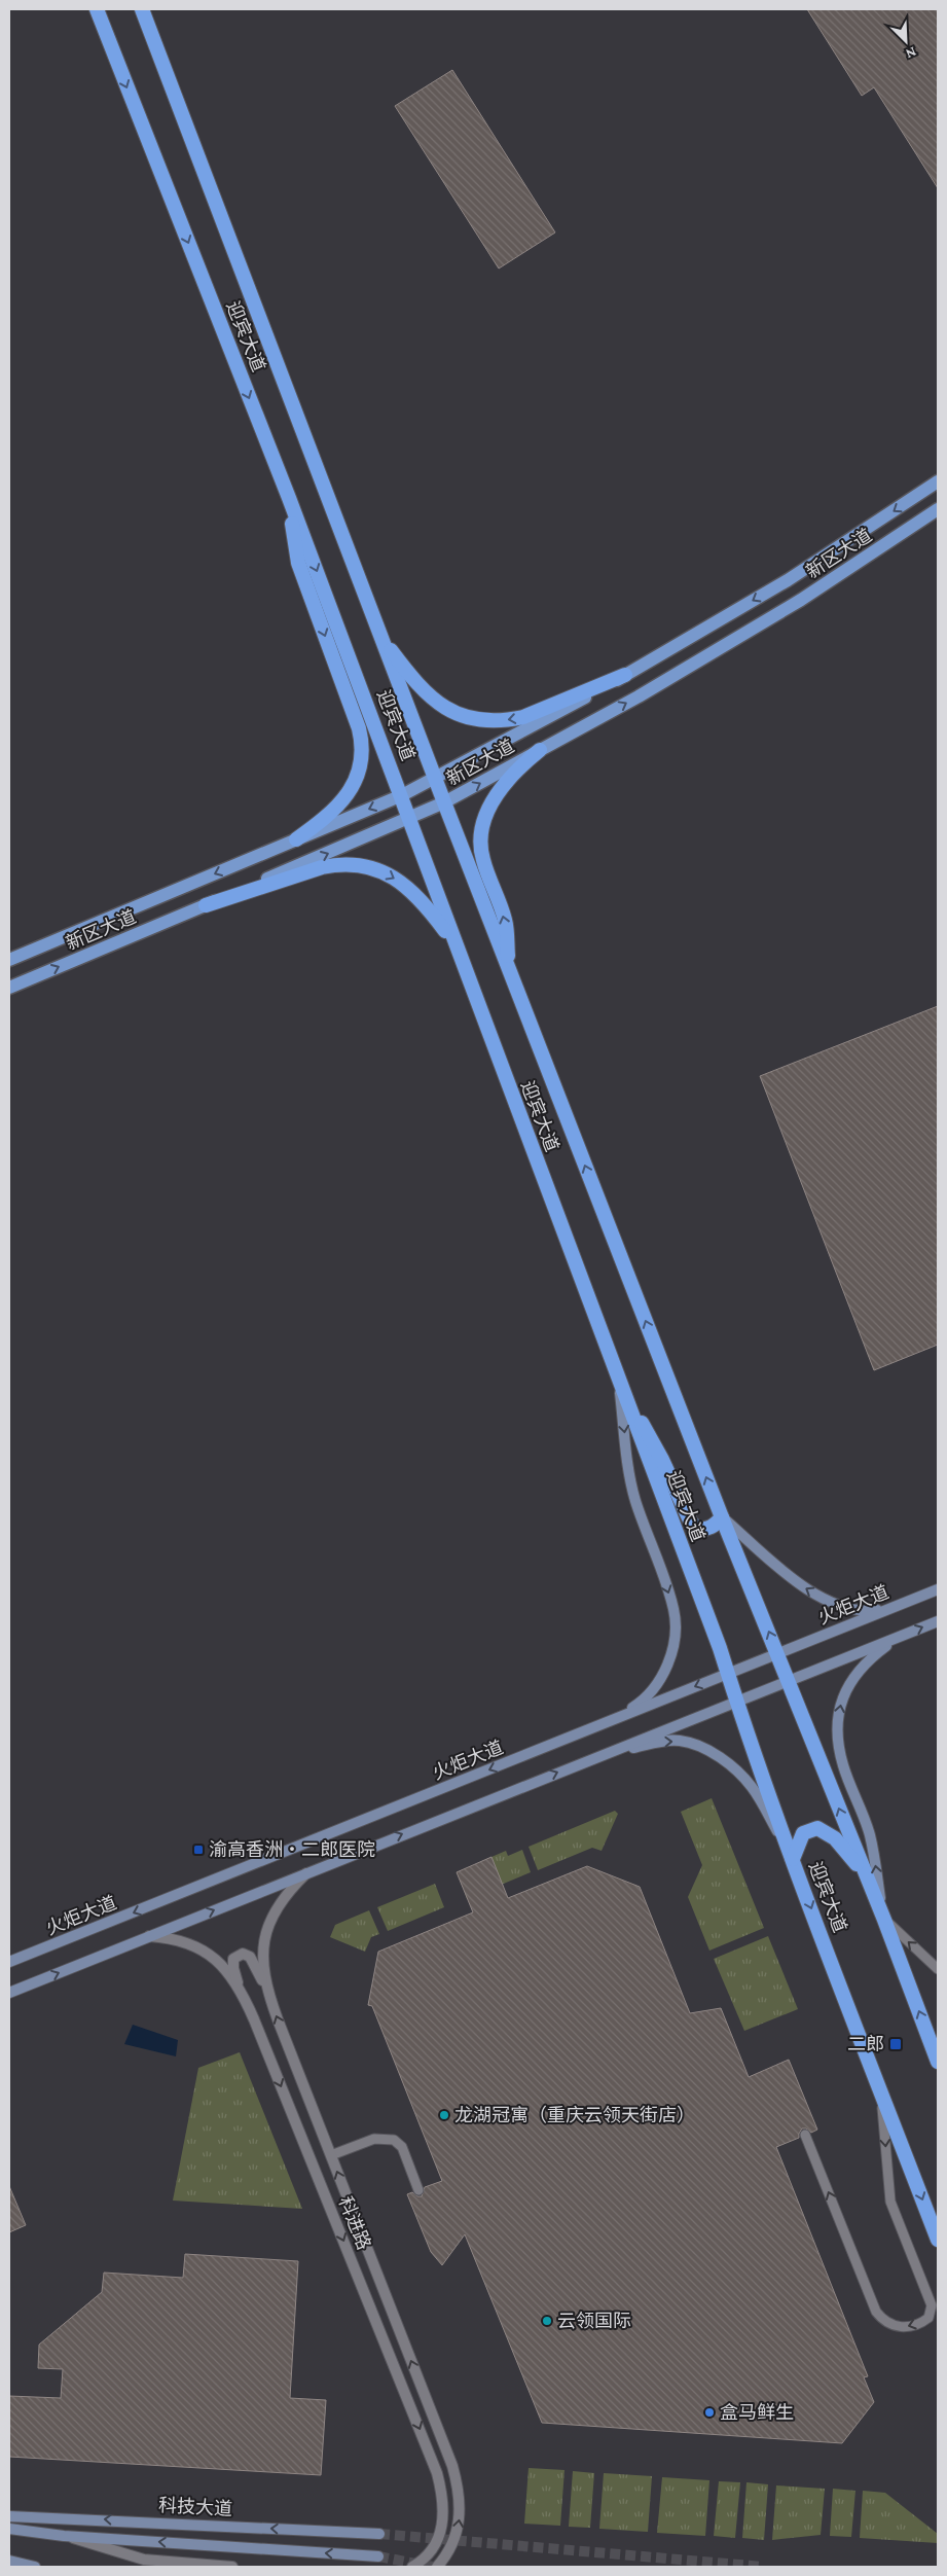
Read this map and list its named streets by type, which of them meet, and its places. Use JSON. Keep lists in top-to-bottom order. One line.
{"streets":{"highway":["迎宾大道"],"main road":["新区大道","火炬大道","科技大道"],"street":["科进路"]},"crossings":[["迎宾大道","新区大道"],["迎宾大道","火炬大道"]],"places":{"transit":["渝高香洲‧二郎医院","二郎"],"other":["龙湖冠寓（重庆云领天街店）","云领国际","盒马鲜生"]},"north":"bottom right"}
